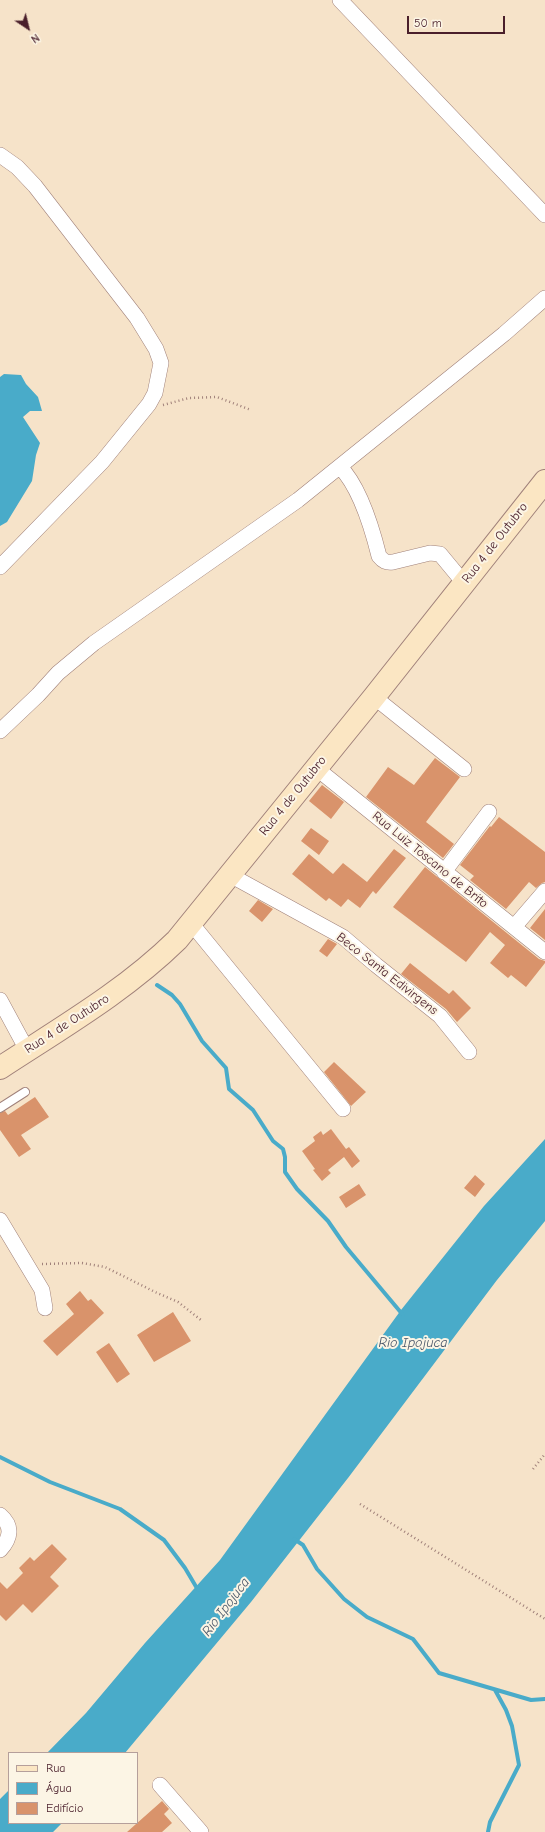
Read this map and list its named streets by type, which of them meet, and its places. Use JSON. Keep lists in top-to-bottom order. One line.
{"streets":{"main road":["Rua 4 de Outubro"],"street":["Rua Luiz Toscano de Brito","Beco Santa Edivirgens"]},"crossings":[["Rua 4 de Outubro","Rua Luiz Toscano de Brito"],["Rua 4 de Outubro","Beco Santa Edivirgens"]],"water":["Rio Ipojuca"],"legend":["Rua","Água","Edifício"],"scale_bar":"50 m","north":"bottom right"}
